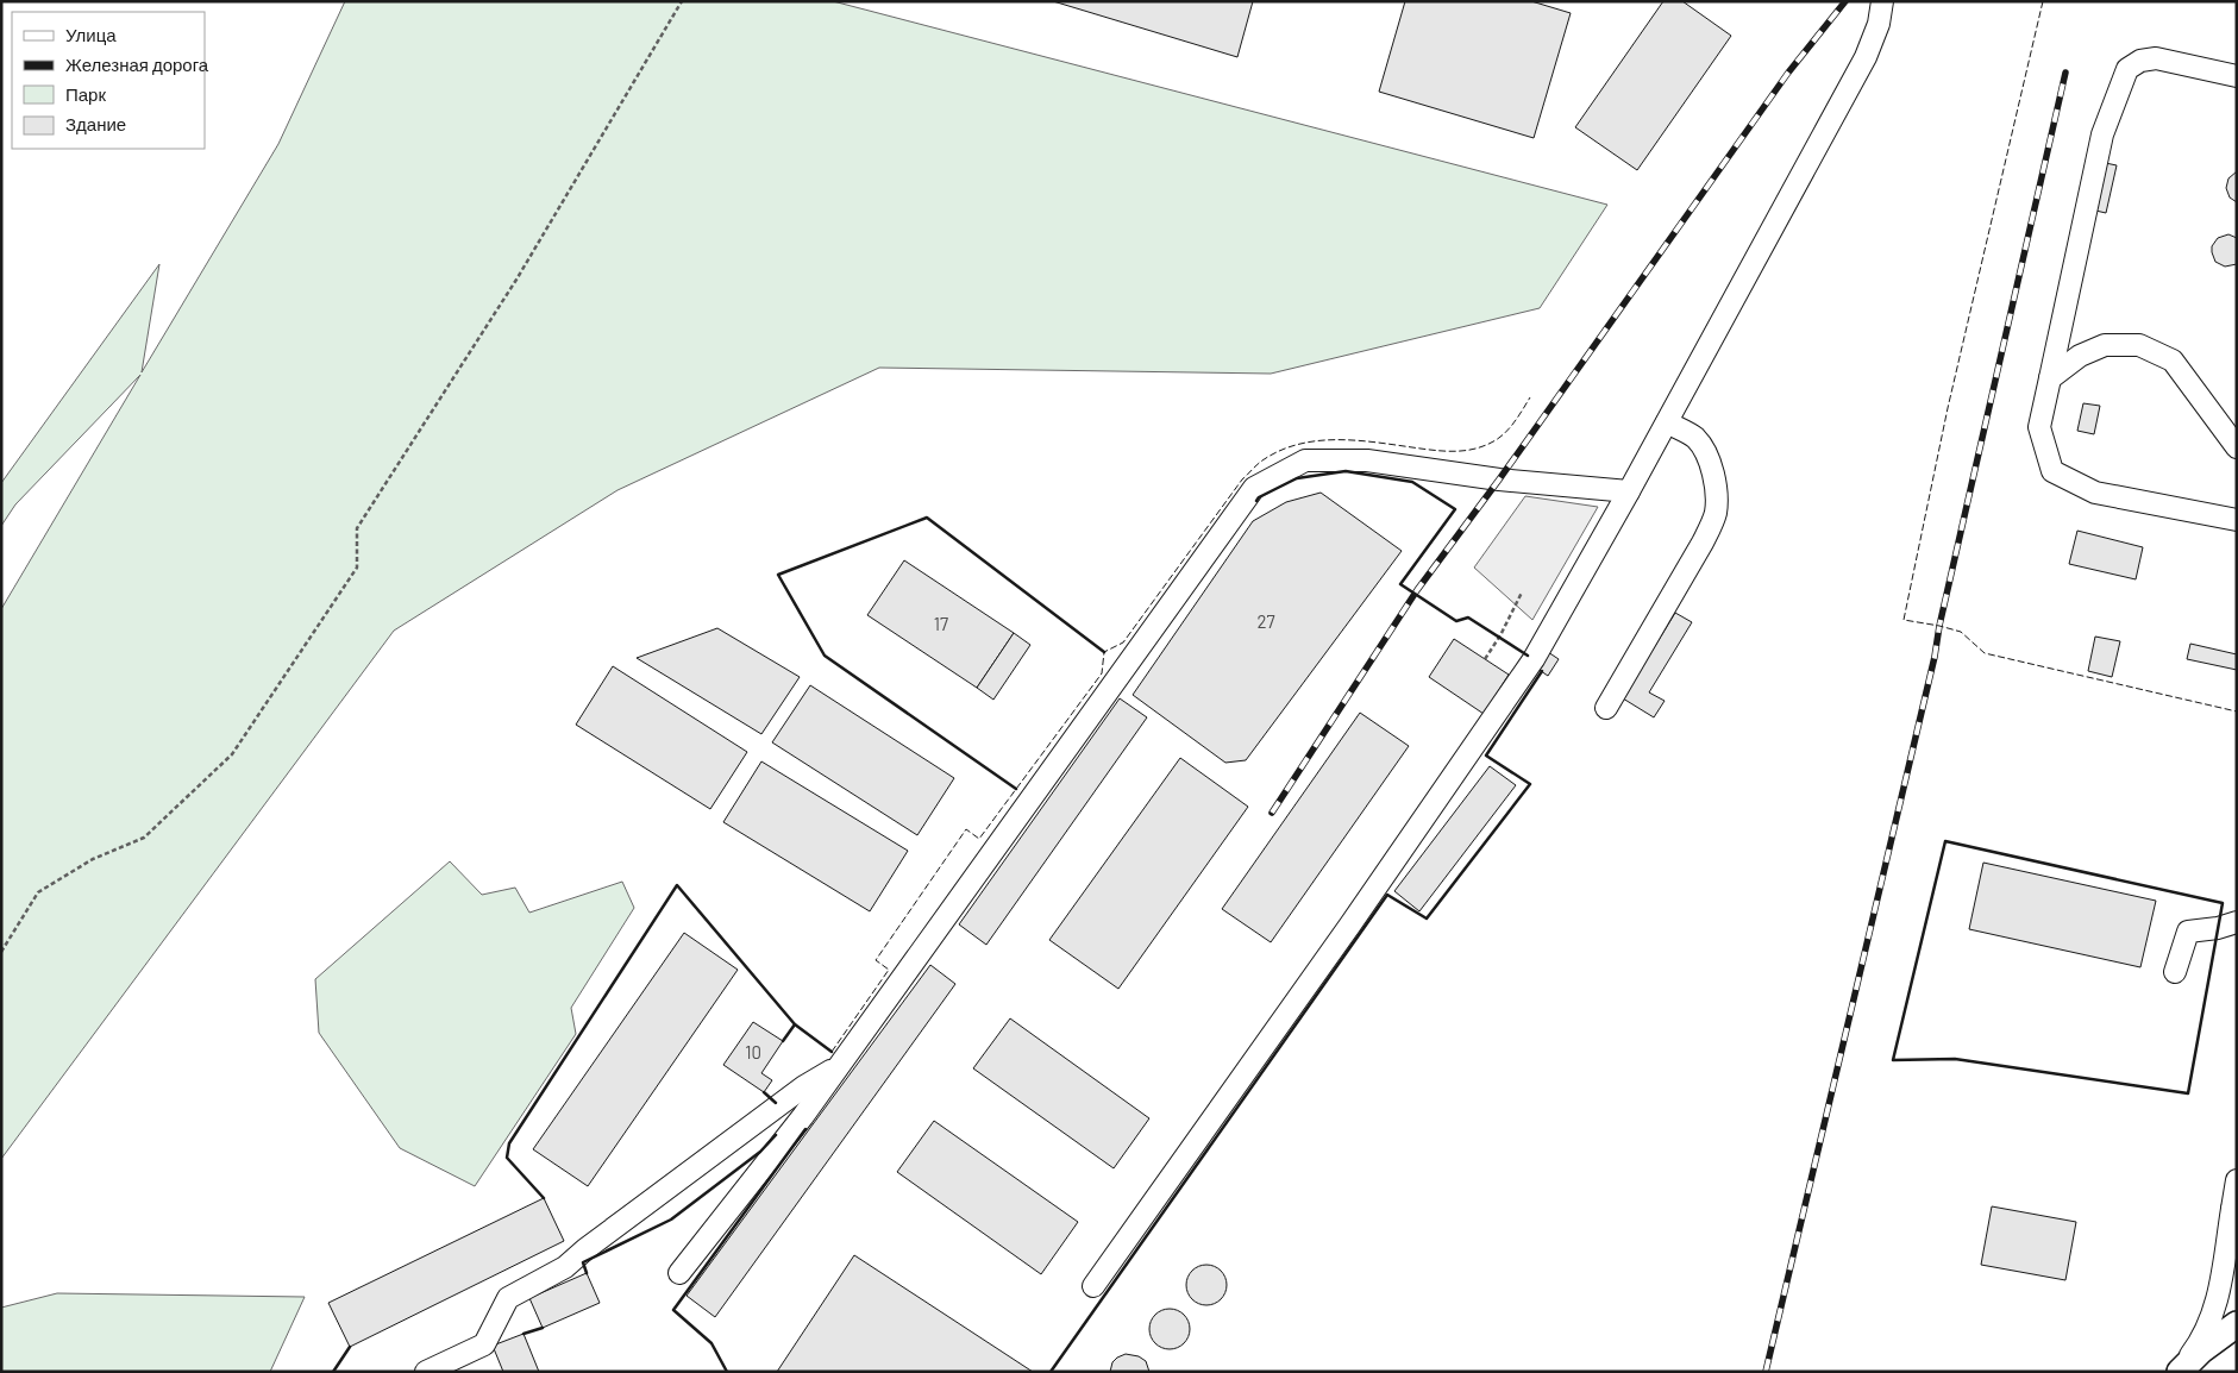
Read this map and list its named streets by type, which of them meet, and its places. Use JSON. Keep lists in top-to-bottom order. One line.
{"house_numbers":["27","17","10"],"legend":["Улица","Железная дорога","Парк","Здание"]}
